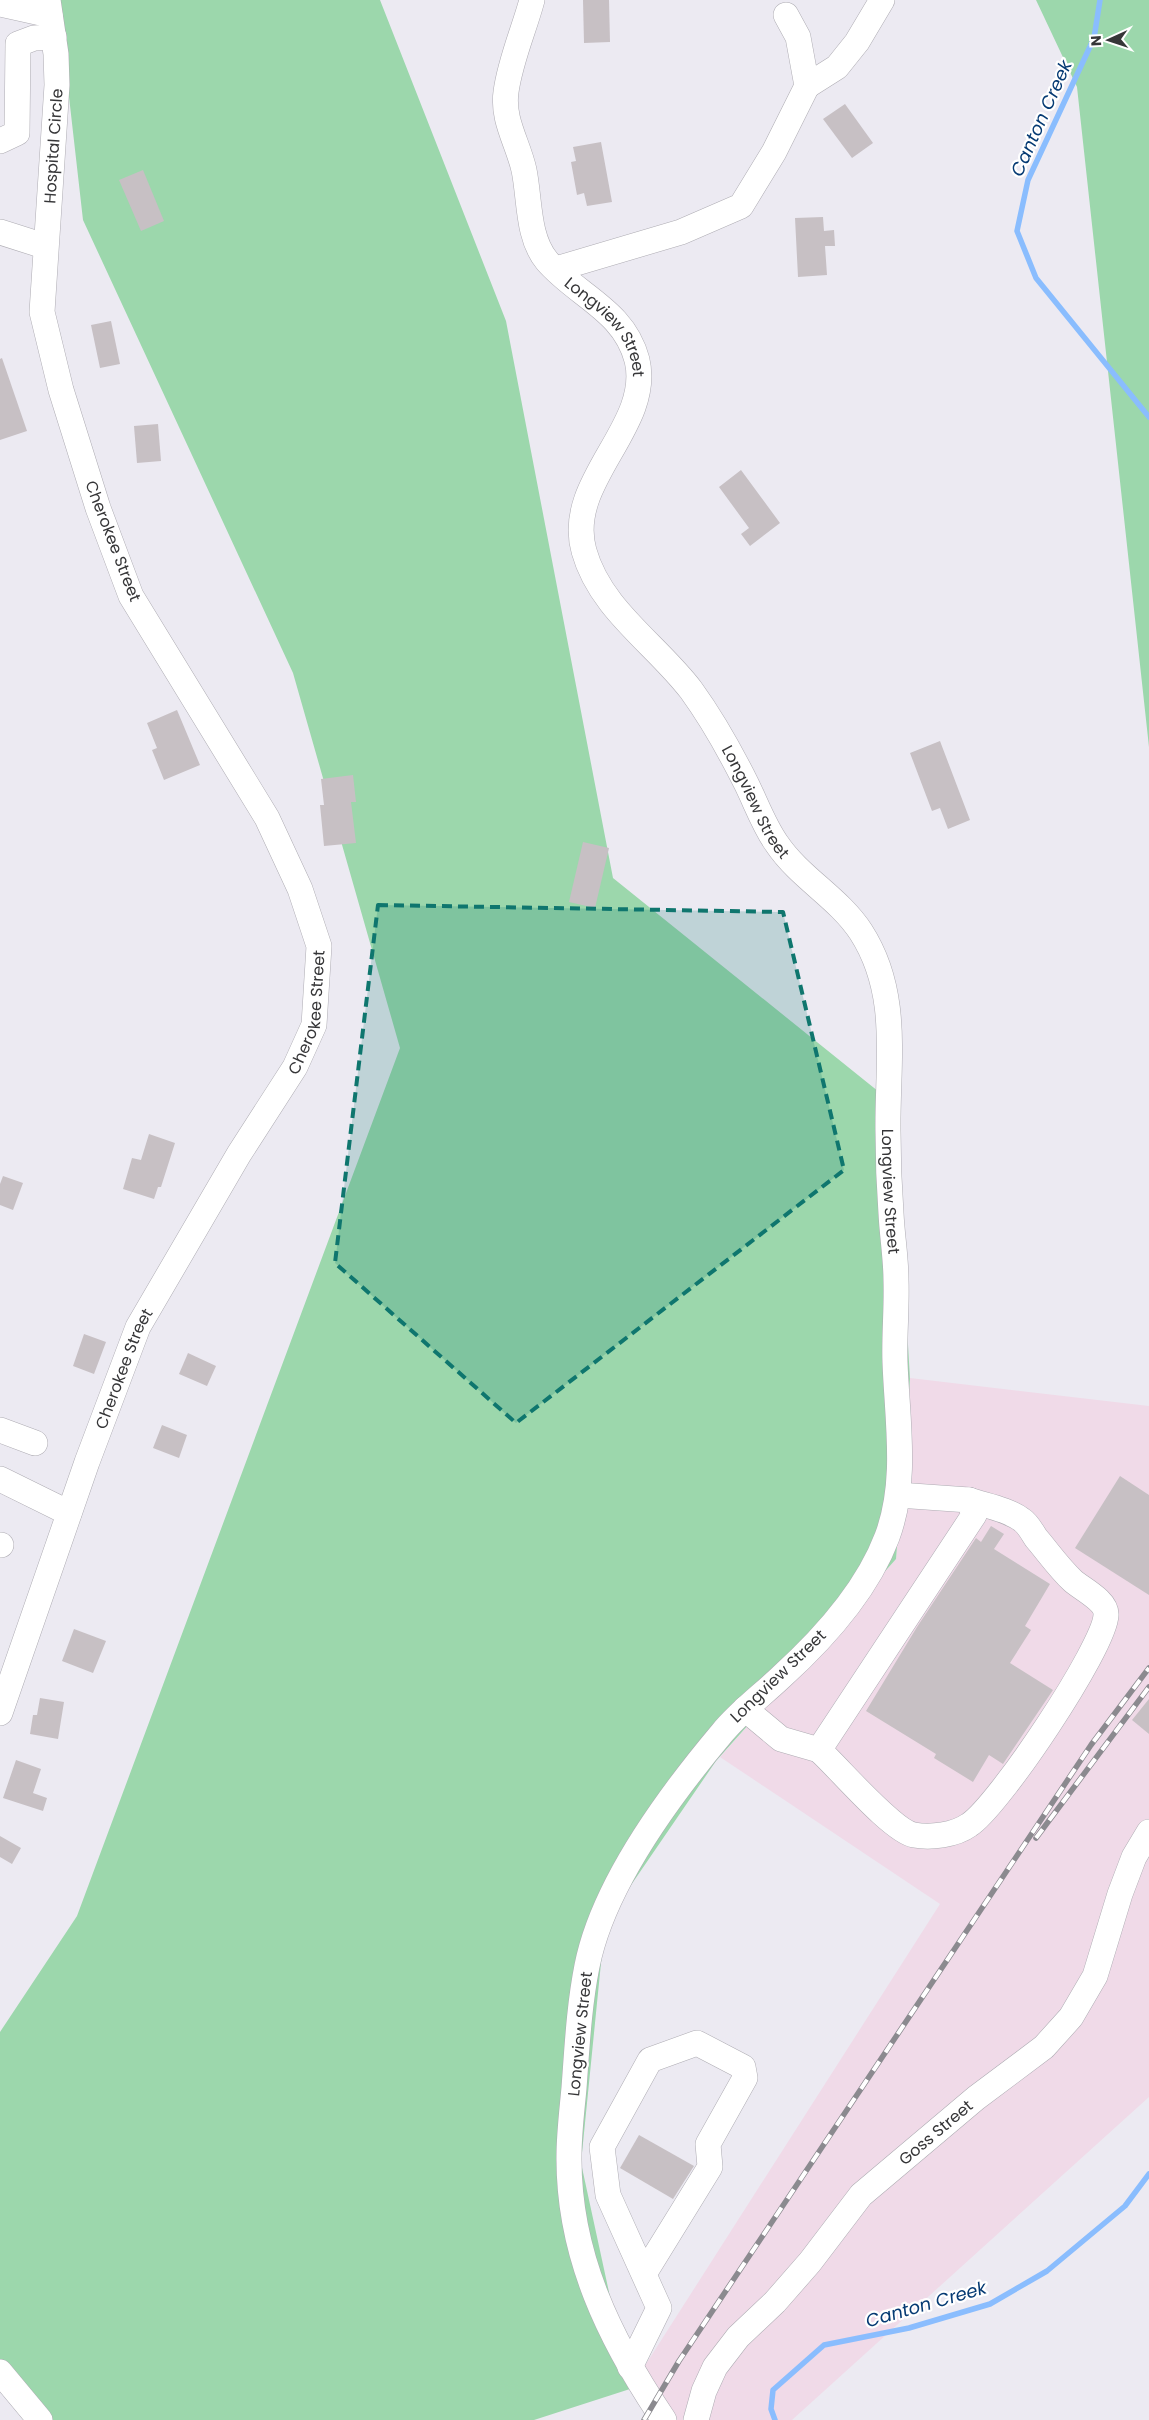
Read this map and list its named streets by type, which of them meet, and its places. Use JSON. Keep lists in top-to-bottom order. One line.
{"streets":{"street":["Hospital Circle","Longview Street","Cherokee Street","Goss Street"]},"crossings":[["Hospital Circle","Cherokee Street"]],"water":["Canton Creek"],"north":"left"}
